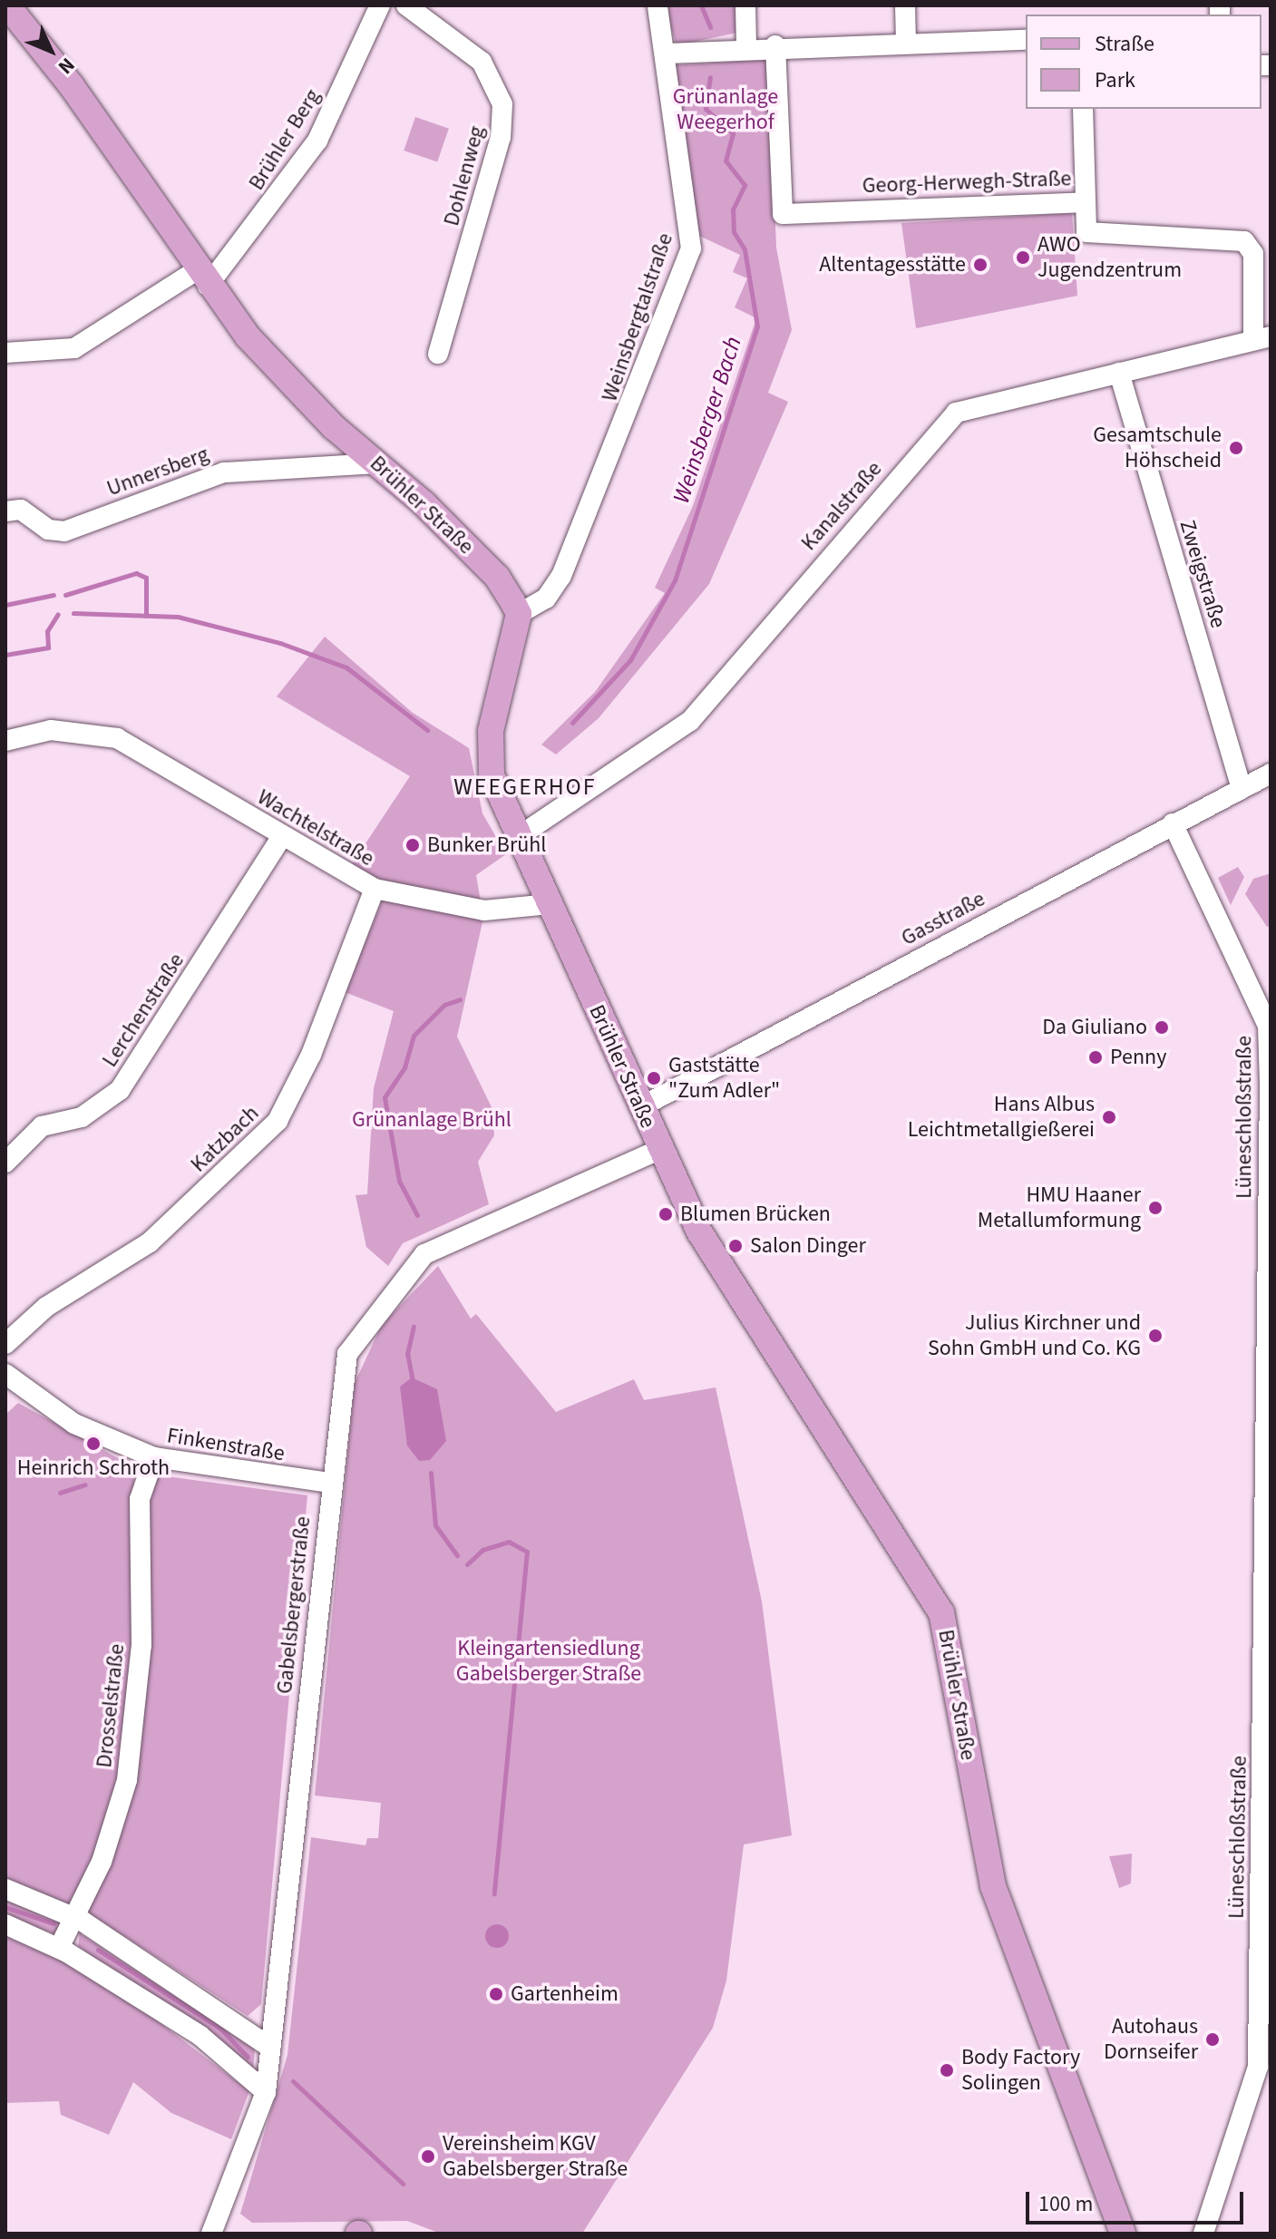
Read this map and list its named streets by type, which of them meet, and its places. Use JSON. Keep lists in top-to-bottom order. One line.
{"streets":{"main road":["Brühler Straße"],"street":["Brühler Berg","Dohlenweg","Georg-Herwegh-Straße","Weinsbergtalstraße","Unnersberg","Kanalstraße","Zweigstraße","Wachtelstraße","Gasstraße","Lerchenstraße","Lüneschloßstraße","Katzbach","Finkenstraße","Gabelsbergerstraße","Drosselstraße"]},"crossings":[["Brühler Berg","Brühler Straße"],["Georg-Herwegh-Straße","Kanalstraße"],["Weinsbergtalstraße","Brühler Straße"],["Unnersberg","Brühler Straße"],["Brühler Straße","Kanalstraße"],["Brühler Straße","Wachtelstraße"],["Brühler Straße","Gasstraße"],["Brühler Straße","Gabelsbergerstraße"],["Kanalstraße","Zweigstraße"],["Zweigstraße","Gasstraße"],["Wachtelstraße","Lerchenstraße"],["Wachtelstraße","Katzbach"],["Gasstraße","Lüneschloßstraße"],["Finkenstraße","Gabelsbergerstraße"],["Finkenstraße","Drosselstraße"]],"districts":["WEEGERHOF"],"water":["Weinsberger Bach"],"parks":["Grünanlage Weegerhof","Grünanlage Brühl","Kleingartensiedlung Gabelsberger Straße"],"places":["AWO Jugendzentrum","Altentagesstätte","Gesamtschule Höhscheid","Bunker Brühl","Da Giuliano","Penny","Gaststätte \"Zum Adler\"","Hans Albus Leichtmetallgießerei","HMU Haaner Metallumformung","Blumen Brücken","Salon Dinger","Julius Kirchner und Sohn GmbH und Co. KG","Heinrich Schroth","Gartenheim","Autohaus Dornseifer","Body Factory Solingen","Vereinsheim KGV Gabelsberger Straße"],"legend":["Straße","Park"],"scale_bar":"100 m","north":"bottom right"}
